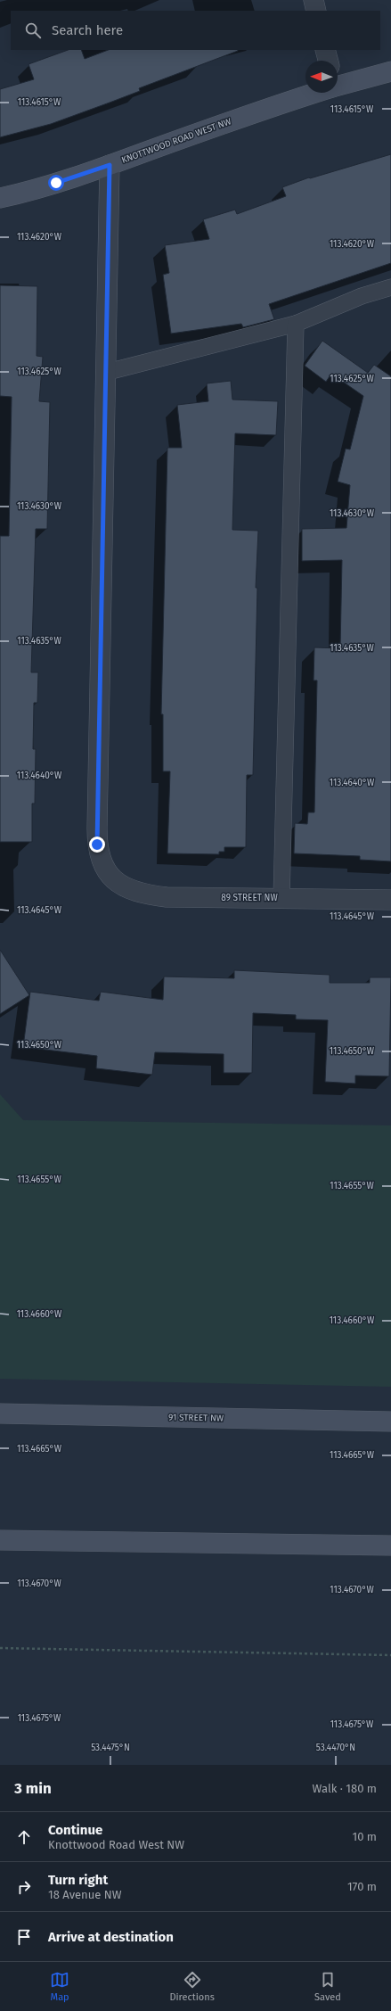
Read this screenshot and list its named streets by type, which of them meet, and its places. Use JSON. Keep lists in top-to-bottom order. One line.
{"streets":{"main road":["KNOTTWOOD ROAD WEST NW","91 STREET NW"],"street":["89 STREET NW"]},"north":"left","page":{"search":"Search here","heading":["3 min","Walk · 180 m"],"list":[["Continue","Knottwood Road West NW","10 m"],["Turn right","18 Avenue NW","170 m"],"Arrive at destination"],"nav":["Map","Directions","Saved"]},"coordinates":["113.4615°W","113.4620°W","113.4625°W","113.4630°W","113.4635°W","113.4640°W","113.4645°W","113.4650°W","113.4655°W","113.4660°W","113.4665°W","113.4670°W","113.4675°W","53.4475°N","53.4470°N"]}
